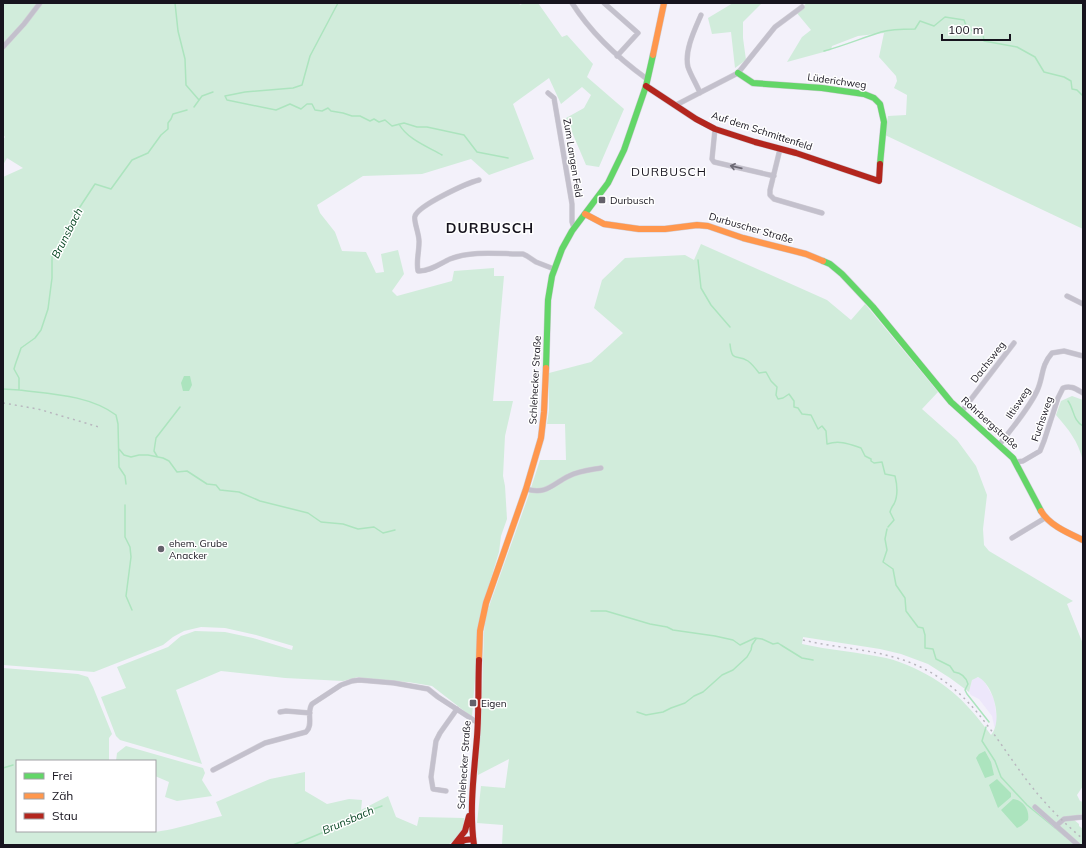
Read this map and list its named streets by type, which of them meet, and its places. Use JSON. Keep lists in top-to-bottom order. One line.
{"streets":{"street":["Lüderichweg","Auf dem Schmittenfeld","Zum Langen Feld","Durbuscher Straße","Dachsweg","Schlehecker Straße","Iltisweg","Fuchsweg","Rohrbergstraße"]},"crossings":[["Lüderichweg","Auf dem Schmittenfeld"],["Auf dem Schmittenfeld","Schlehecker Straße"],["Zum Langen Feld","Schlehecker Straße"],["Durbuscher Straße","Schlehecker Straße"],["Durbuscher Straße","Rohrbergstraße"],["Dachsweg","Rohrbergstraße"],["Iltisweg","Rohrbergstraße"],["Fuchsweg","Rohrbergstraße"]],"districts":["DURBUSCH","DURBUSCH"],"water":["Brunsbach"],"places":{"transit":["Durbusch","Eigen"],"other":["ehem. Grube Anacker"]},"legend":["Frei","Zäh","Stau"],"scale_bar":"100 m"}
